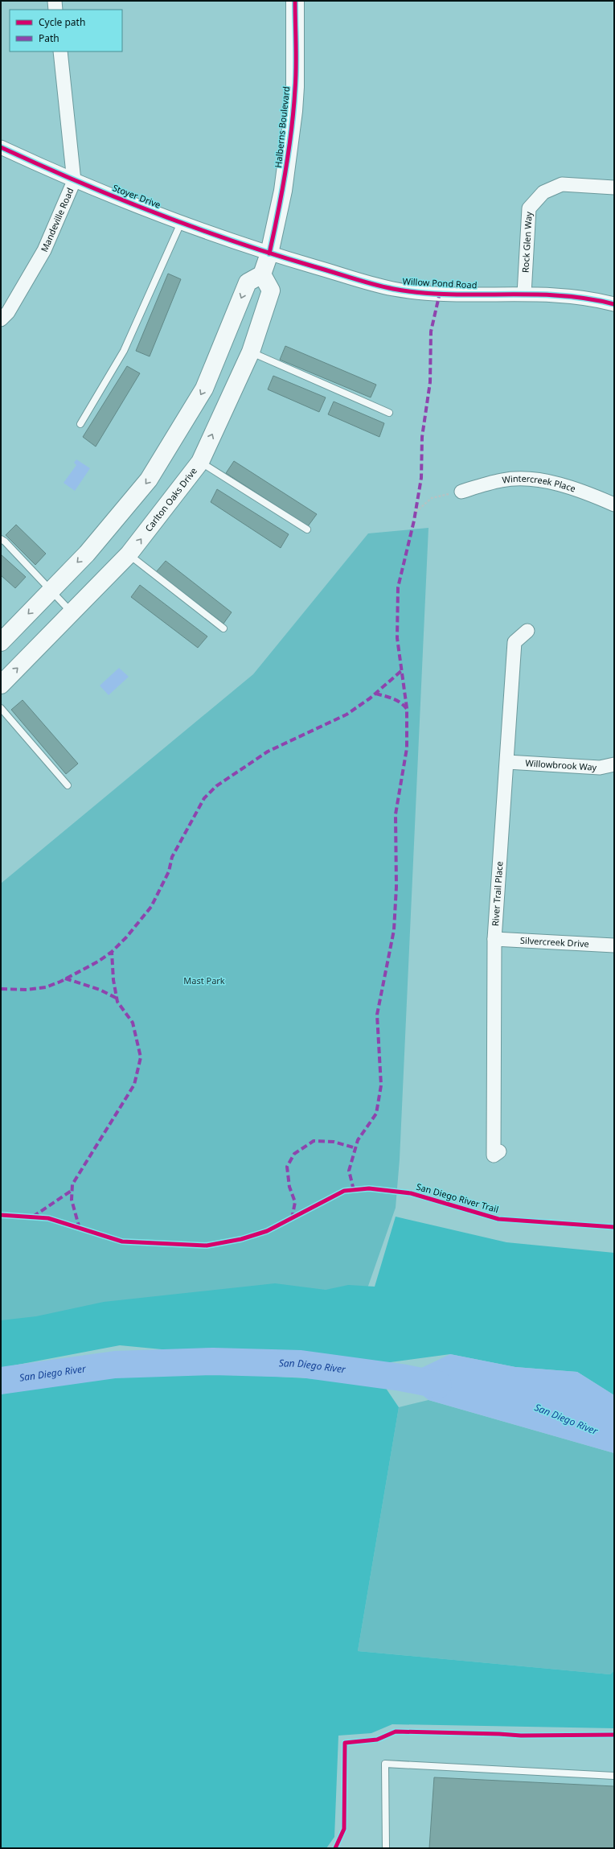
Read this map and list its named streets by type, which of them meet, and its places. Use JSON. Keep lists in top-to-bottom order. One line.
{"streets":{"main road":["Halberns Boulevard","Carlton Oaks Drive"],"street":["Stoyer Drive","Mandeville Road","Rock Glen Way","Willow Pond Road","Wintercreek Place","Willowbrook Way","River Trail Place","Silvercreek Drive"],"cycle path":["San Diego River Trail"]},"crossings":[["Halberns Boulevard","Stoyer Drive"],["Halberns Boulevard","Willow Pond Road"],["Stoyer Drive","Mandeville Road"],["Stoyer Drive","Willow Pond Road"],["Rock Glen Way","Willow Pond Road"],["Willowbrook Way","River Trail Place"],["River Trail Place","Silvercreek Drive"]],"water":["San Diego River"],"parks":["Mast Park"],"legend":["Cycle path","Path"]}
